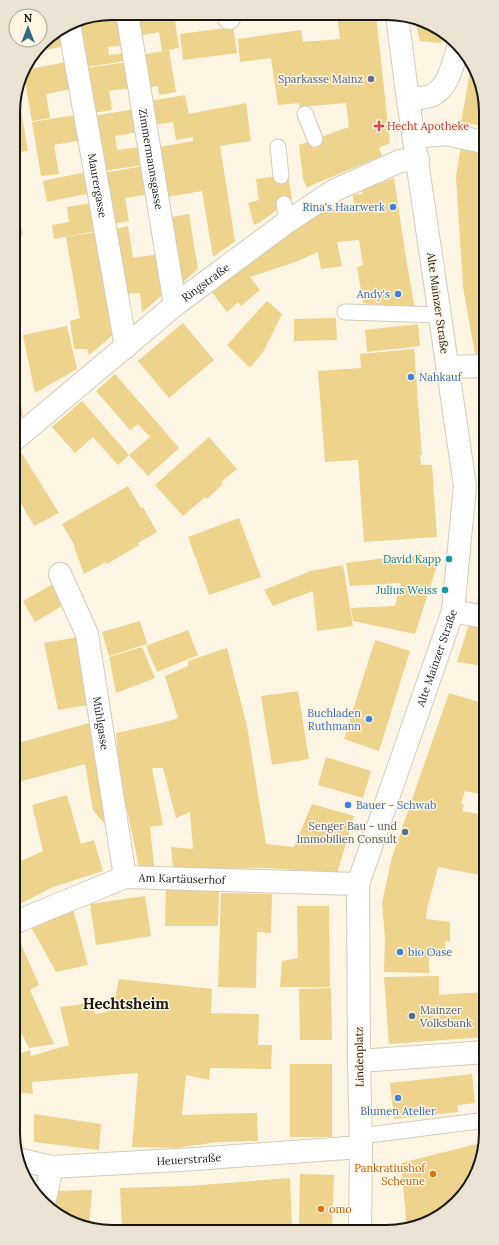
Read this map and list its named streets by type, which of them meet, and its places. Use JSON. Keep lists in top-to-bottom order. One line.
{"streets":{"street":["Zimmermannsgasse","Maurergasse","Ringstraße","Alte Mainzer Straße","Mühlgasse","Am Kartäuserhof","Lindenplatz","Heuerstraße"]},"crossings":[["Zimmermannsgasse","Ringstraße"],["Maurergasse","Ringstraße"],["Ringstraße","Alte Mainzer Straße"],["Alte Mainzer Straße","Am Kartäuserhof"],["Alte Mainzer Straße","Lindenplatz"],["Mühlgasse","Am Kartäuserhof"],["Am Kartäuserhof","Lindenplatz"],["Lindenplatz","Heuerstraße"]],"districts":["Hechtsheim"],"places":{"other":["Sparkasse Mainz","Rina's Haarwerk","Andy's","Nahkauf","David Kapp","Julius Weiss","Buchladen Ruthmann","Bauer - Schwab","Senger Bau - und Immobilien Consult","bio Oase","Mainzer Volksbank","Blumen Atelier","Pankratiushof Scheune","omo"],"health":["Hecht Apotheke"]},"north":"top"}
